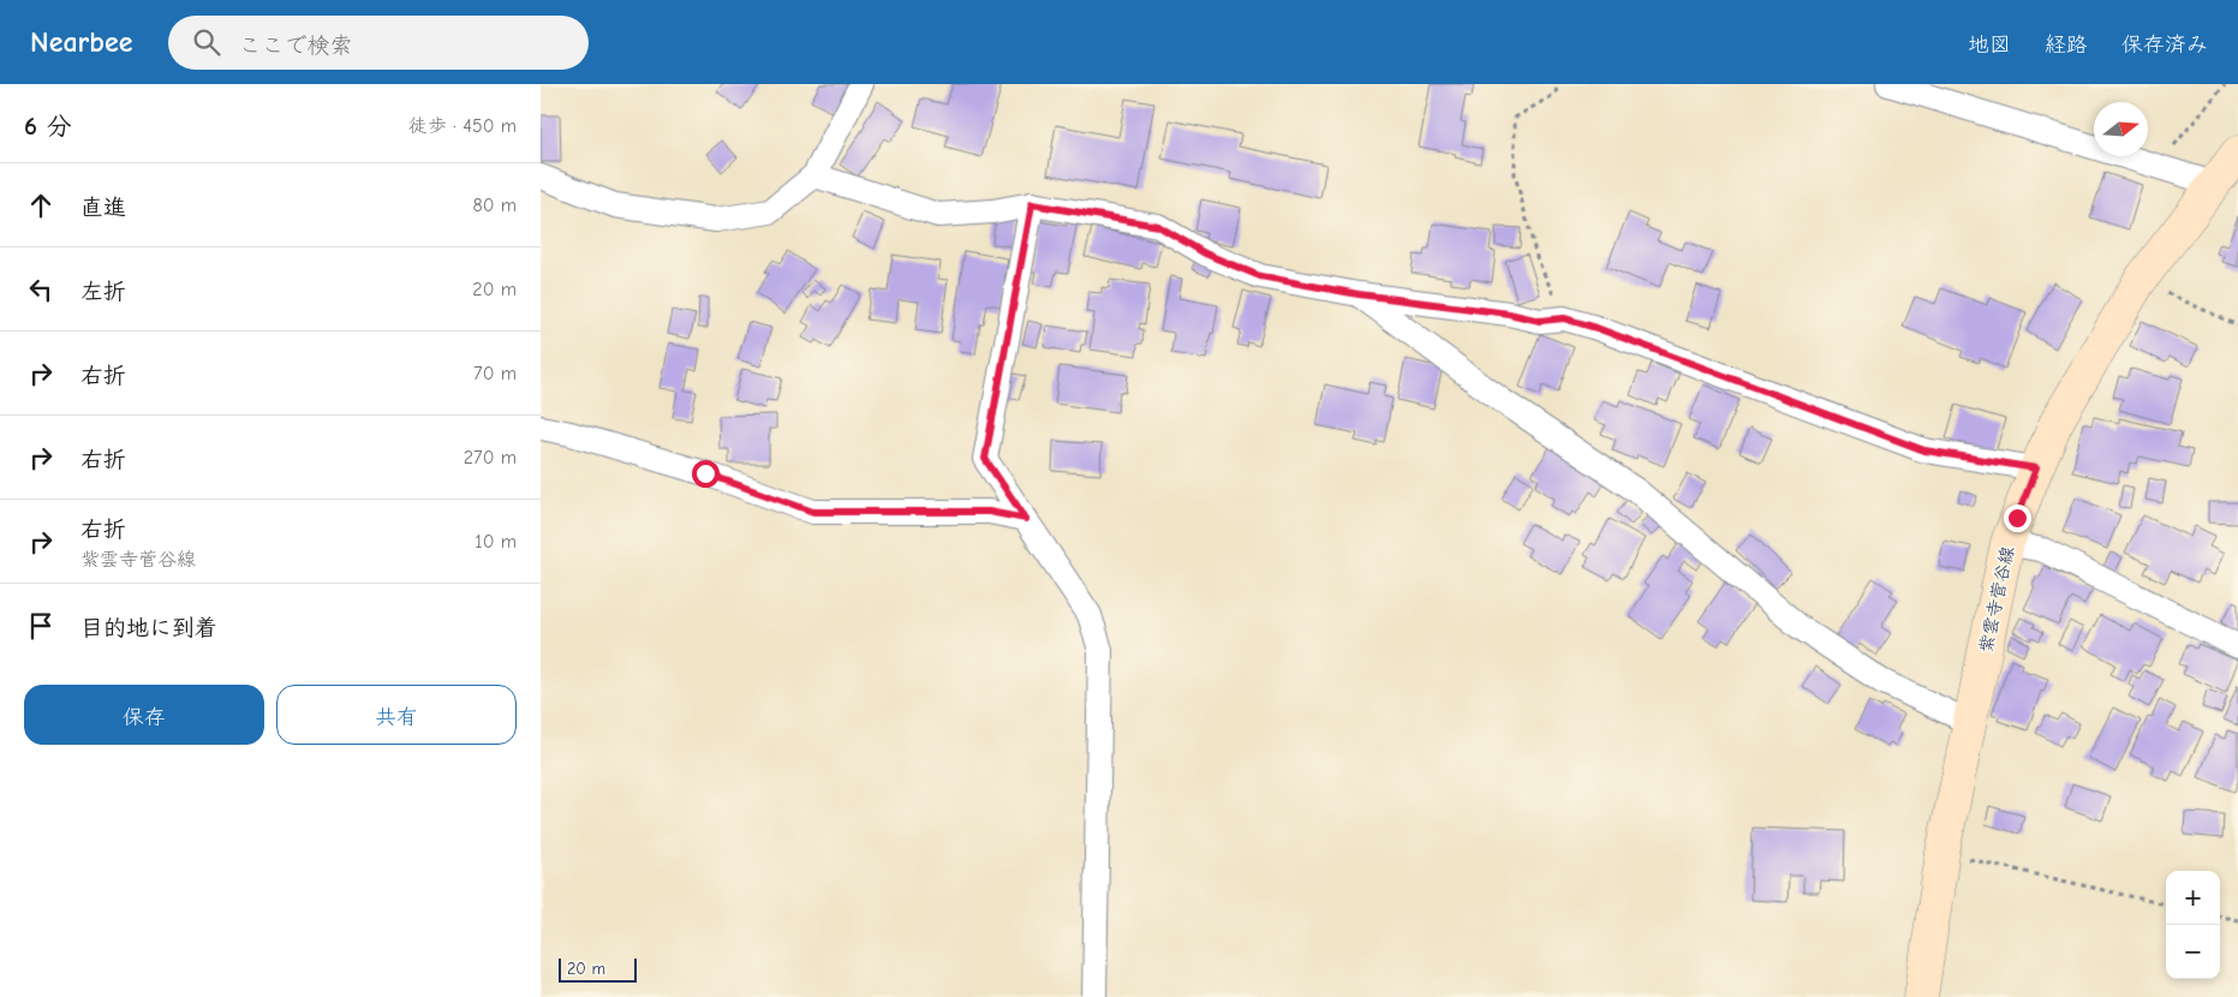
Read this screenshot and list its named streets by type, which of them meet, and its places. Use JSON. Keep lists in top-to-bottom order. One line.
{"streets":{"main road":["紫雲寺菅谷線"]},"scale_bar":"20 m","north":"right","page":{"header":"Nearbee","search":"ここで検索","nav":["地図","経路","保存済み"],"heading":["6 分","徒歩 · 450 m"],"list":[["直進","80 m"],["左折","20 m"],["右折","70 m"],["右折","270 m"],["右折","紫雲寺菅谷線","10 m"],"目的地に到着"],"buttons":["保存","共有"],"map_buttons":["+","−"],"scale":"20 m"}}
